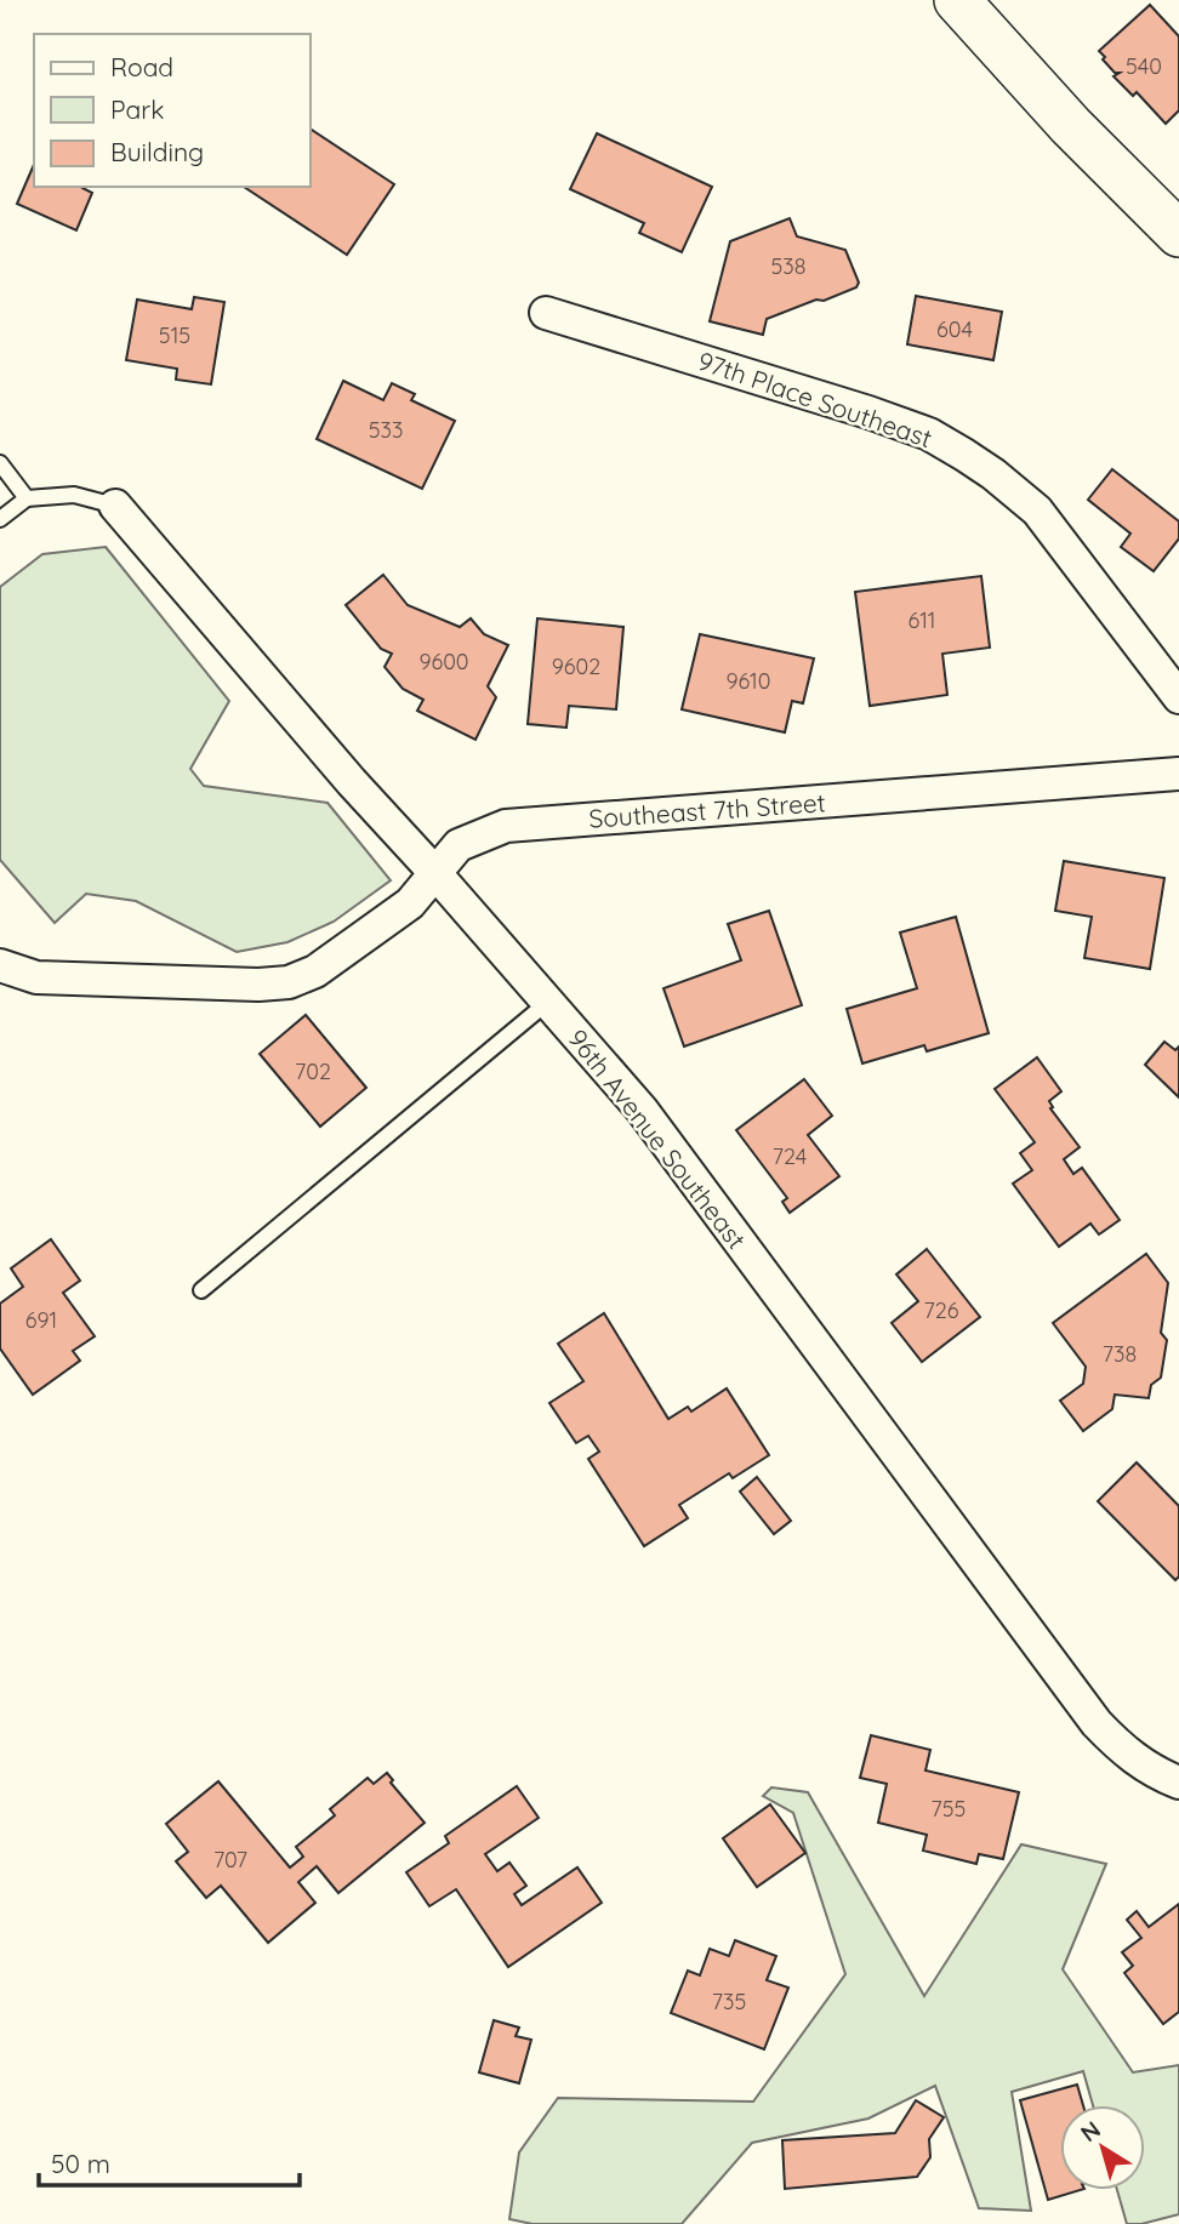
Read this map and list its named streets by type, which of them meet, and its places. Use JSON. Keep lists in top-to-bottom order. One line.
{"streets":{"street":["97th Place Southeast","Southeast 7th Street","96th Avenue Southeast"]},"crossings":[["Southeast 7th Street","96th Avenue Southeast"]],"house_numbers":["540","538","604","515","533","611","9600","9602","9610","702","724","726","691","738","755","707","735"],"legend":["Road","Park","Building"],"scale_bar":"50 m","north":"top left"}
